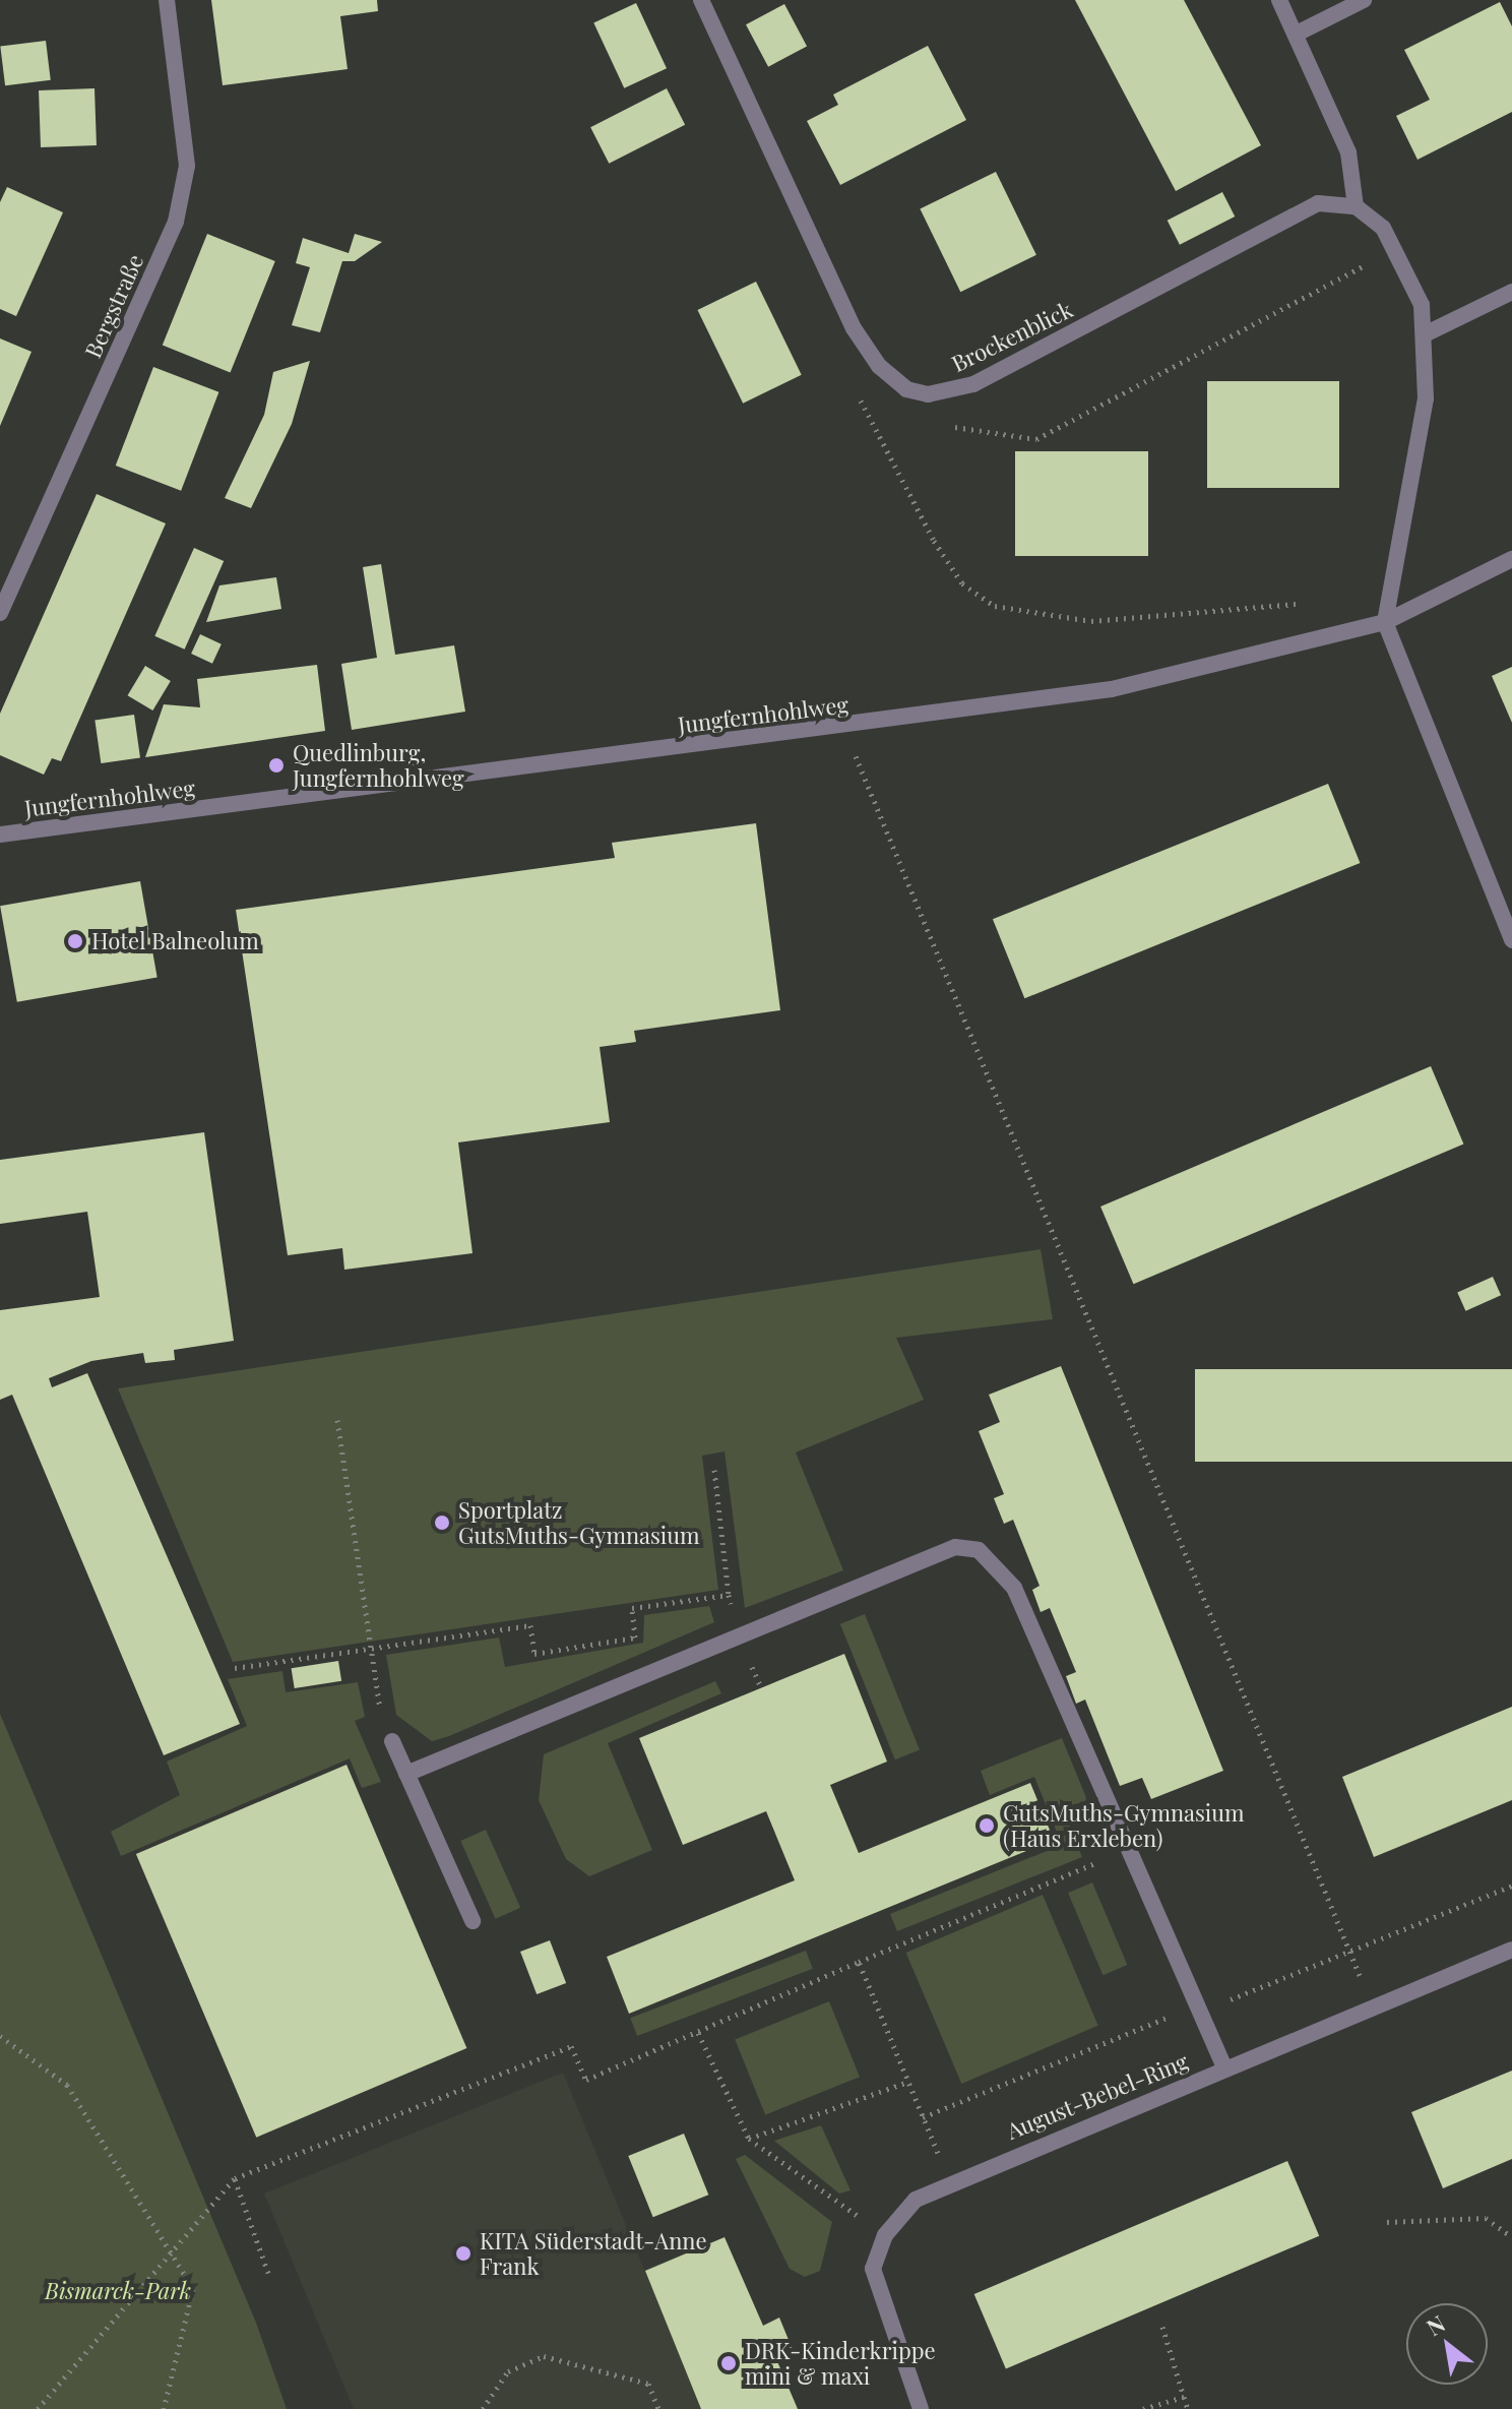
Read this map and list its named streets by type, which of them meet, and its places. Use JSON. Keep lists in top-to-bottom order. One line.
{"streets":{"street":["Bergstraße","Brockenblick","Jungfernhohlweg","August-Bebel-Ring"]},"parks":["Bismarck-Park"],"places":["Quedlinburg, Jungfernhohlweg","Hotel Balneolum","Sportplatz GutsMuths-Gymnasium","GutsMuths-Gymnasium (Haus Erxleben)","KITA Süderstadt-Anne Frank","DRK-Kinderkrippe mini & maxi"],"north":"top left"}
